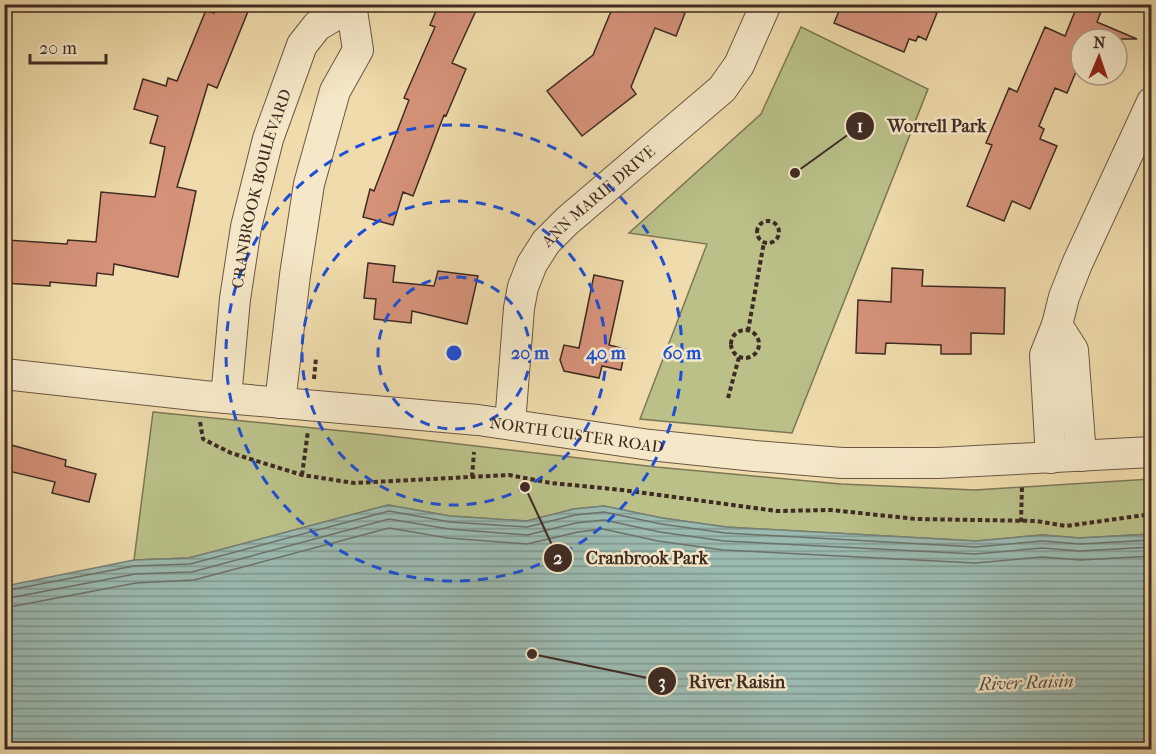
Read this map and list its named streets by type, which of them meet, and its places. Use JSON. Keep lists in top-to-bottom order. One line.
{"streets":{"street":["CRANBROOK BOULEVARD","ANN MARIE DRIVE","NORTH CUSTER ROAD"]},"crossings":[["CRANBROOK BOULEVARD","NORTH CUSTER ROAD"],["ANN MARIE DRIVE","NORTH CUSTER ROAD"]],"water":["River Raisin"],"places":["Worrell Park","Cranbrook Park","River Raisin"],"scale_bar":"20 m","north":"top","rings":["20 m","40 m","60 m"]}
